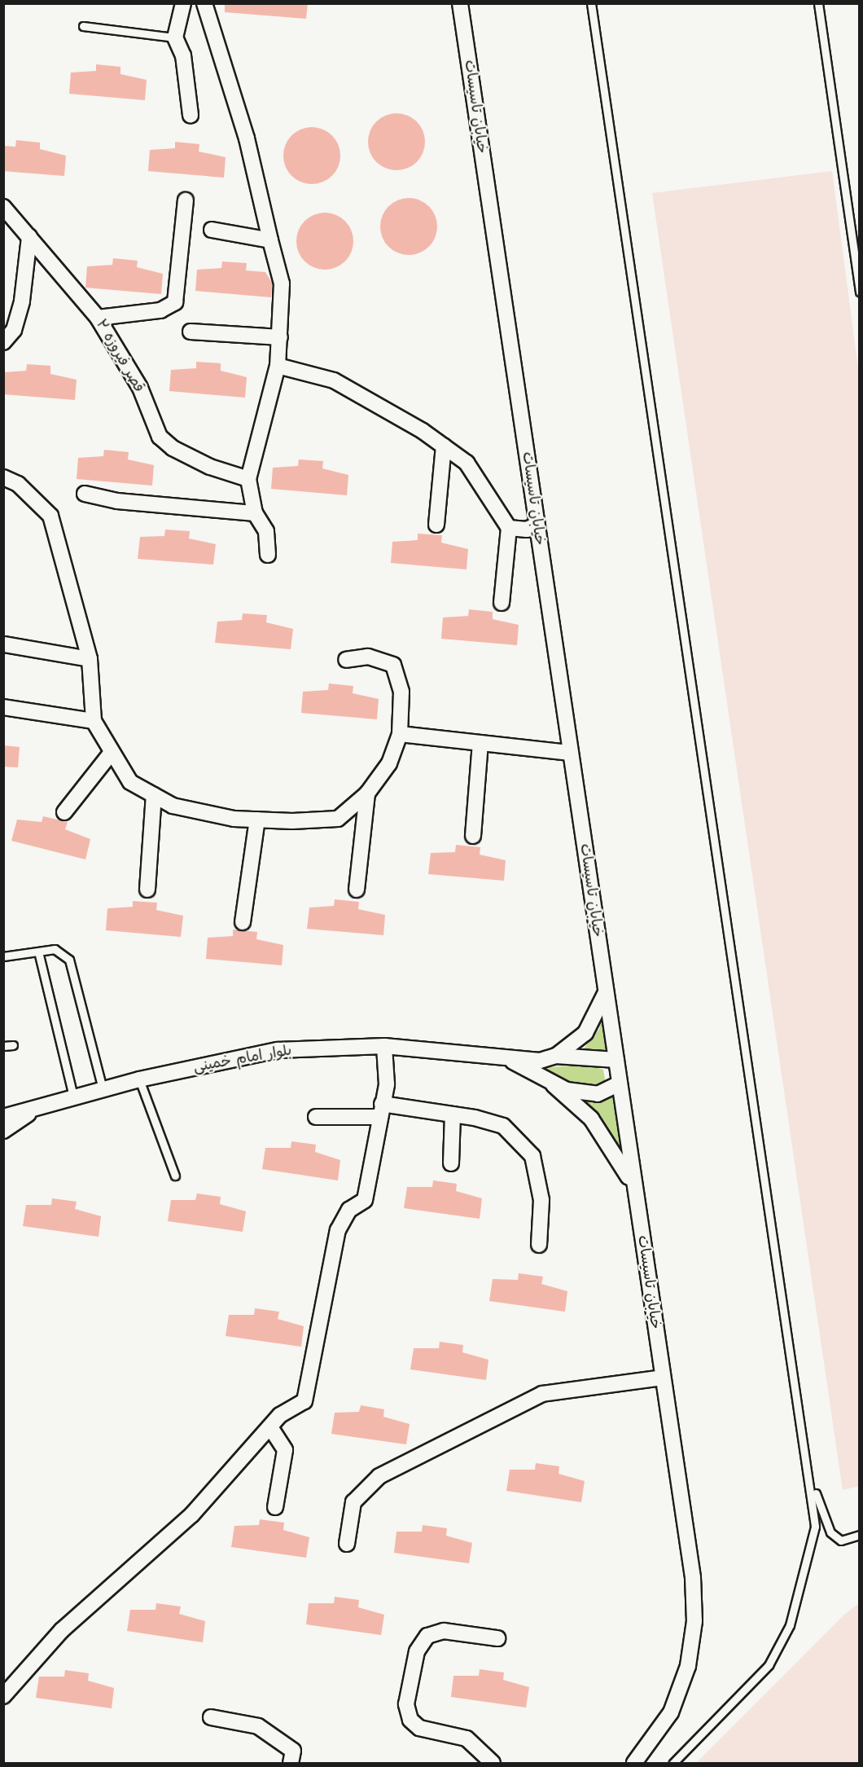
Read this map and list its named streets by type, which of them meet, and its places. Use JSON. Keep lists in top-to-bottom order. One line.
{"streets":{"street":["خیابان تاسیسات","قصر فیروزه ۲","بلوار امام خمینی"]}}
